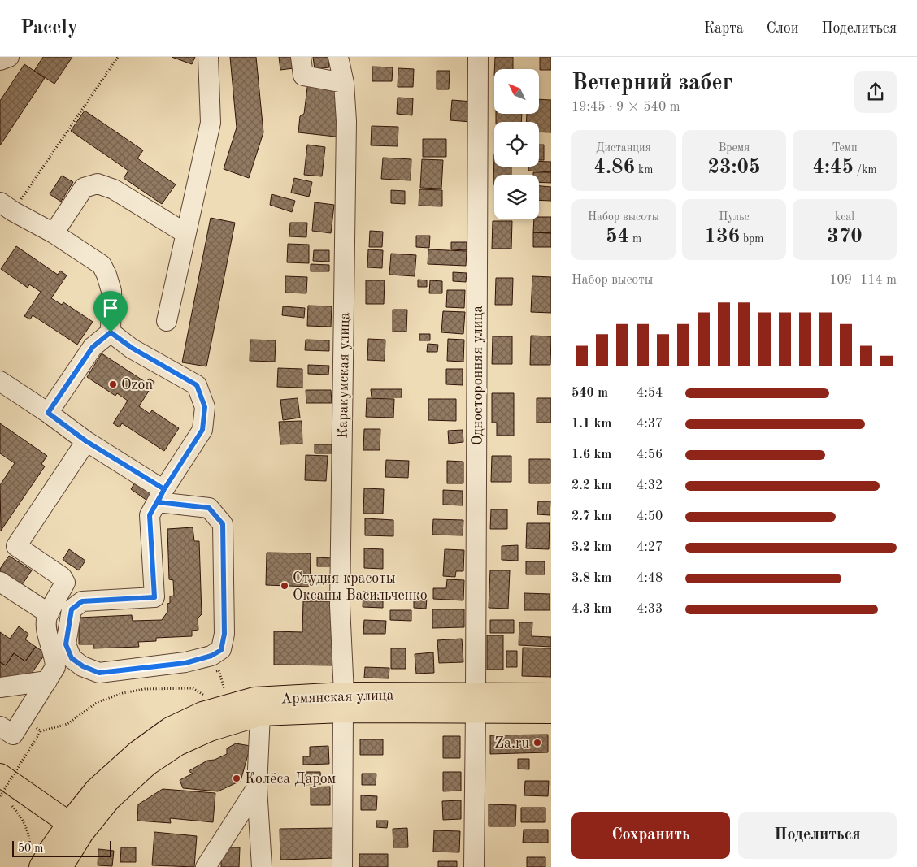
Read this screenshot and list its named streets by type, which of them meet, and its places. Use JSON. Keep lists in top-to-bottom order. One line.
{"streets":{"main road":["Армянская улица"],"street":["Каракумская улица","Односторонняя улица"]},"crossings":[["Каракумская улица","Армянская улица"],["Односторонняя улица","Армянская улица"]],"places":["Ozon","Студия красоты Оксаны Васильченко","Za.ru","Колёса Даром"],"scale_bar":"50 m","north":"top left","page":{"header":"Pacely","nav":["Карта","Слои","Поделиться"],"heading":["Вечерний забег","19:45 · 9 × 540 m"],"stats":[["Дистанция","4.86 km"],["Время","23:05"],["Темп","4:45 /km"],["Набор высоты","54 m"],["Пульс","136 bpm"],["kcal","370"]],"chart":["Набор высоты","109–114 m"],"list":[{"name":"540 m","note":"4:54"},{"name":"1.1 km","note":"4:37"},{"name":"1.6 km","note":"4:56"},{"name":"2.2 km","note":"4:32"},{"name":"2.7 km","note":"4:50"},{"name":"3.2 km","note":"4:27"},{"name":"3.8 km","note":"4:48"},{"name":"4.3 km","note":"4:33"}],"buttons":["Сохранить","Поделиться"],"scale":"50 m"}}
